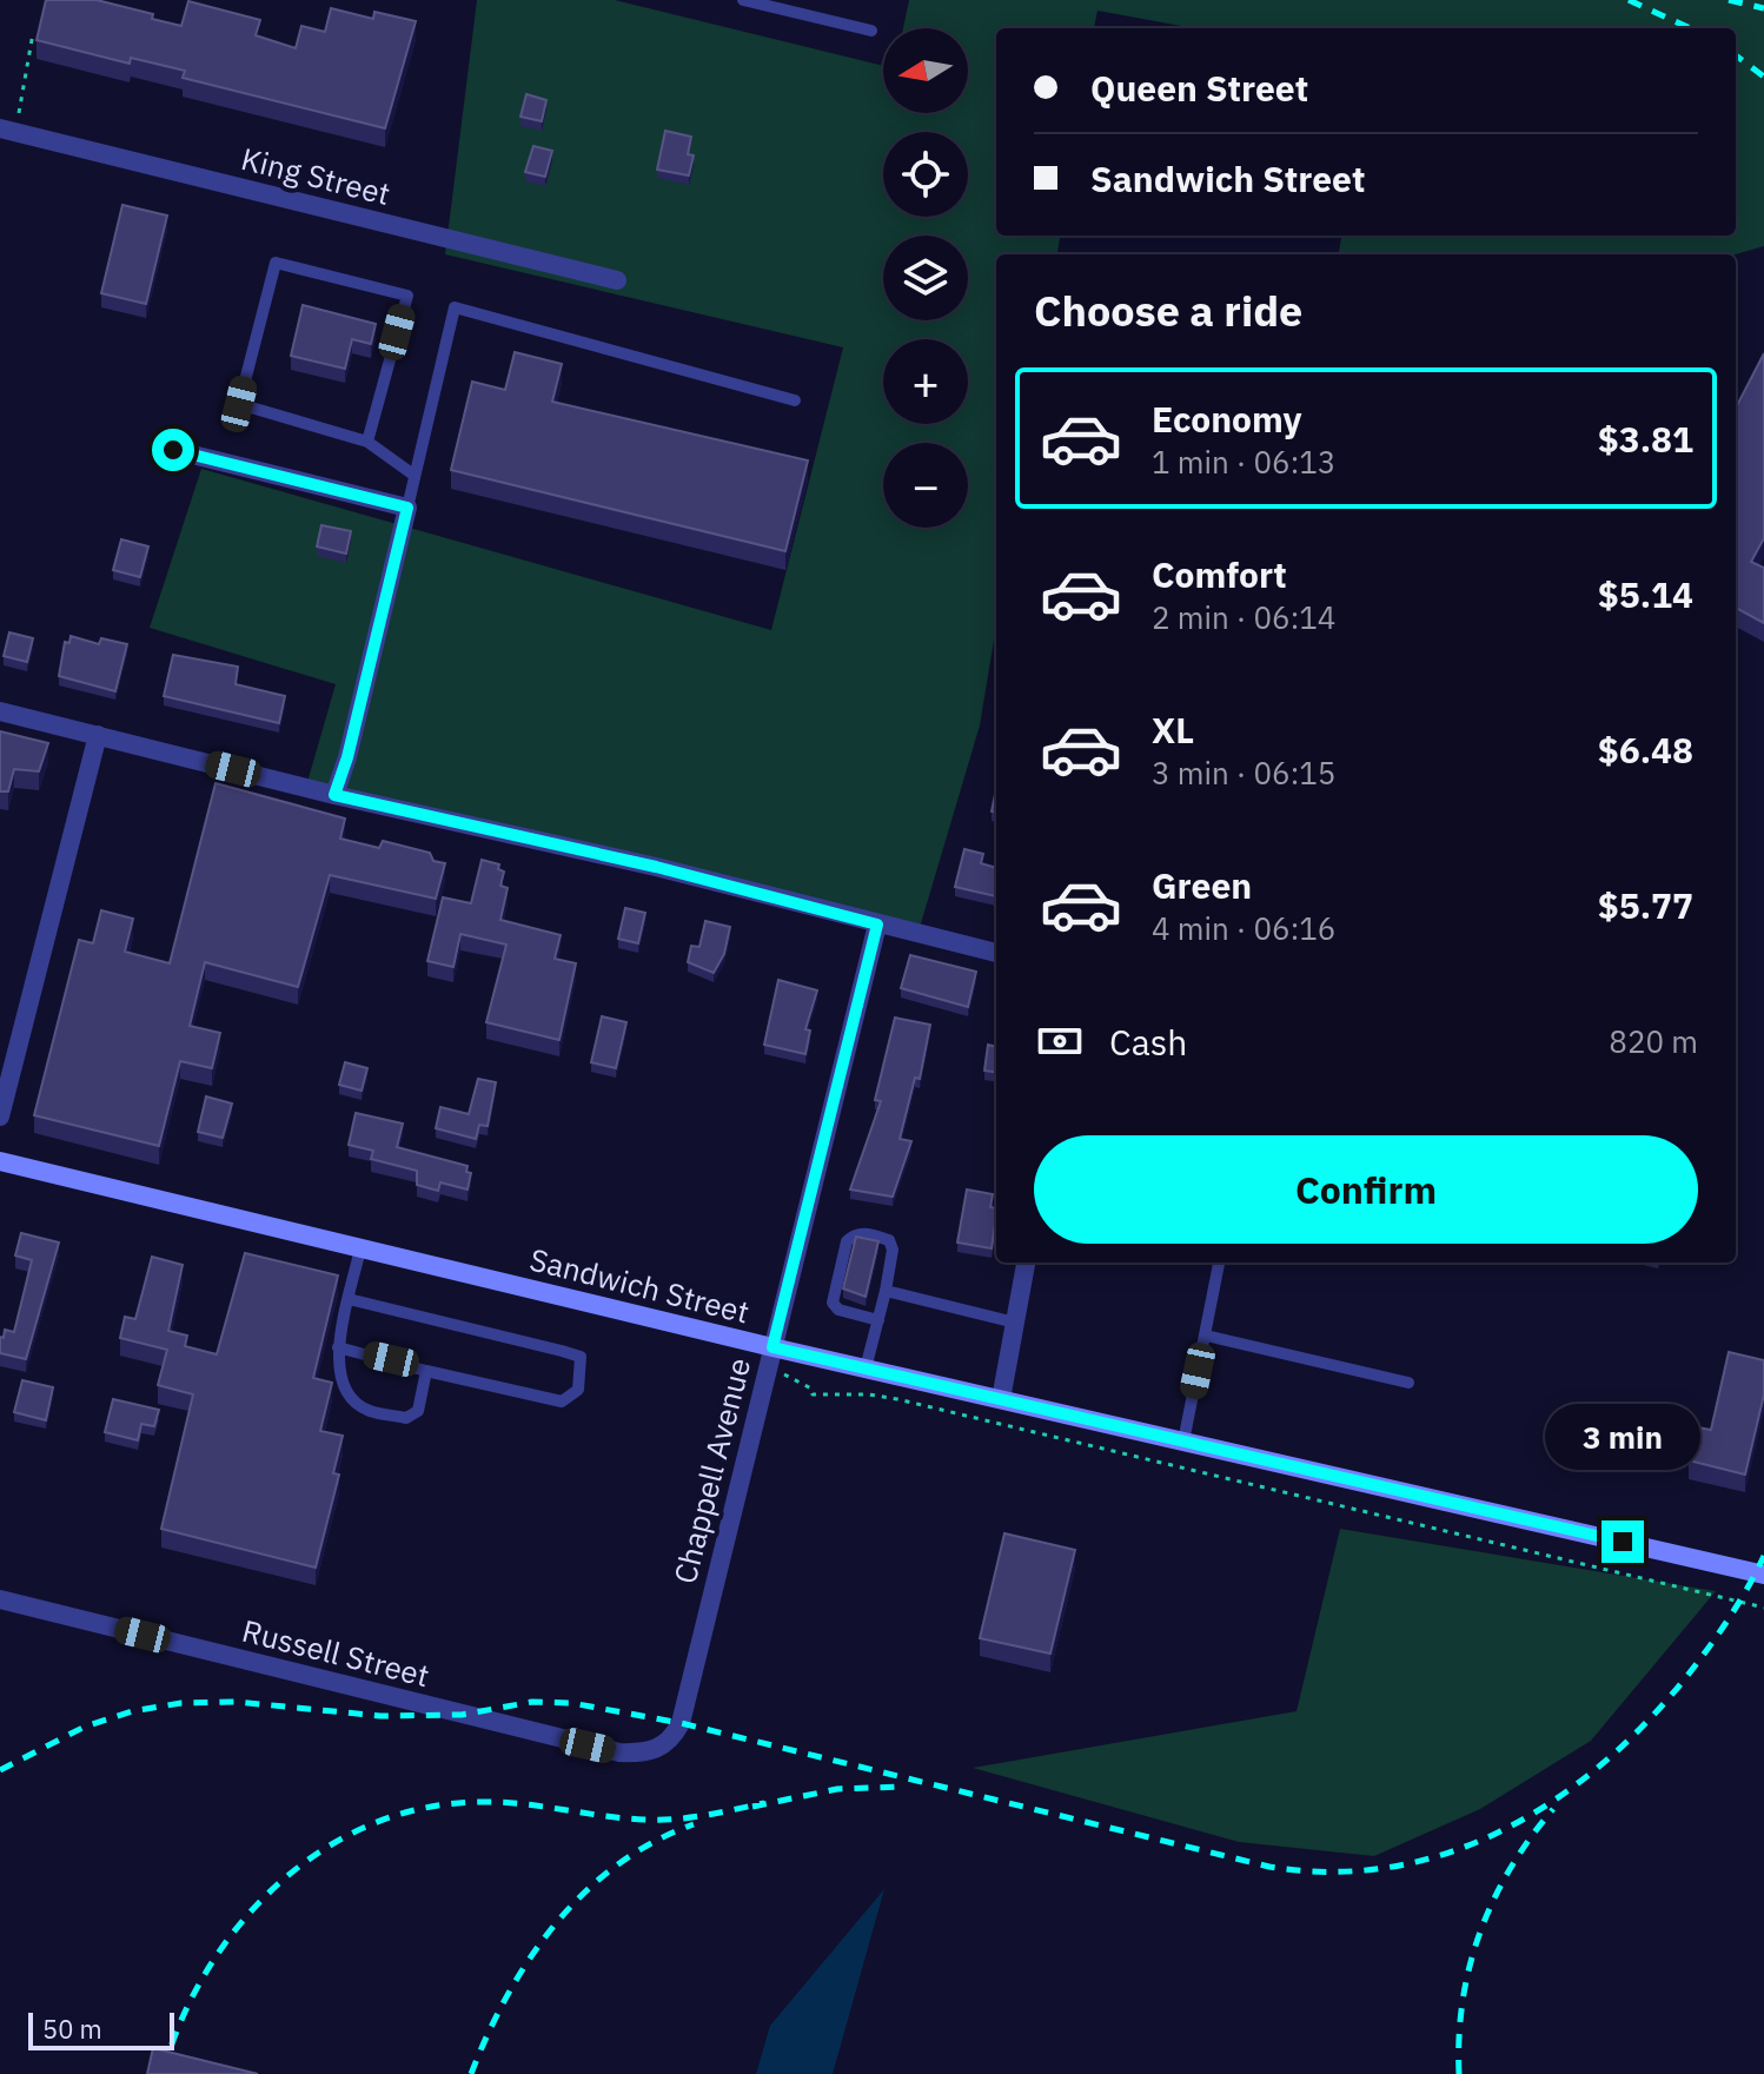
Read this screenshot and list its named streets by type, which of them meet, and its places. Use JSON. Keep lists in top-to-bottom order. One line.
{"streets":{"main road":["Sandwich Street"],"street":["King Street","Chappell Avenue","Russell Street"]},"crossings":[["Sandwich Street","Chappell Avenue"],["Chappell Avenue","Russell Street"]],"scale_bar":"50 m","north":"left","page":{"map_buttons":["+","−"],"banner":["Queen Street","Sandwich Street"],"heading":"Choose a ride","list":[{"name":"Economy","note":"1 min · 06:13","value":"$3.81"},{"name":"Comfort","note":"2 min · 06:14","value":"$5.14"},{"name":"XL","note":"3 min · 06:15","value":"$6.48"},{"name":"Green","note":"4 min · 06:16","value":"$5.77"}],"pay":["Cash","820 m"],"buttons":"Confirm","bubble":"3 min","scale":"50 m"}}
